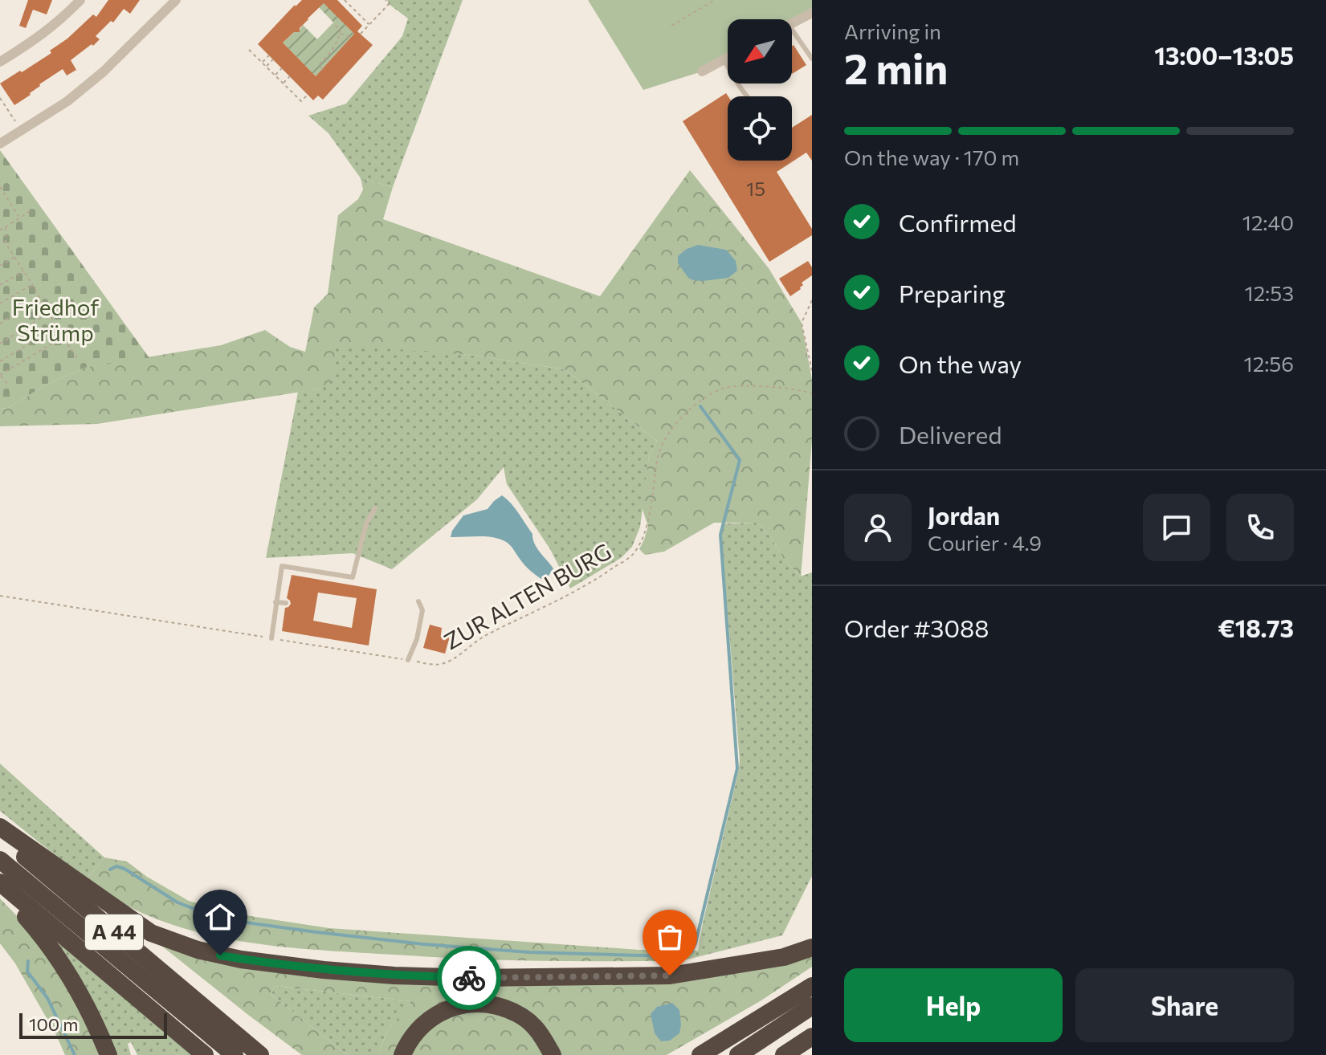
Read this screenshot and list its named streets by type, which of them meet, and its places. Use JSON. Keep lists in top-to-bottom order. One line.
{"streets":{"highway":["A 44"],"path":["ZUR ALTEN BURG"]},"parks":["Friedhof Strümp"],"house_numbers":["15"],"scale_bar":"100 m","north":"bottom left","page":{"heading":["2 min","Arriving in","13:00–13:05"],"panel":["Jordan","Courier · 4.9","Order #3088","€18.73"],"bar":"On the way · 170 m","list":[["Confirmed","12:40"],["Preparing","12:53"],["On the way","12:56"],"Delivered"],"buttons":["Help","Share"],"scale":"100 m"}}
